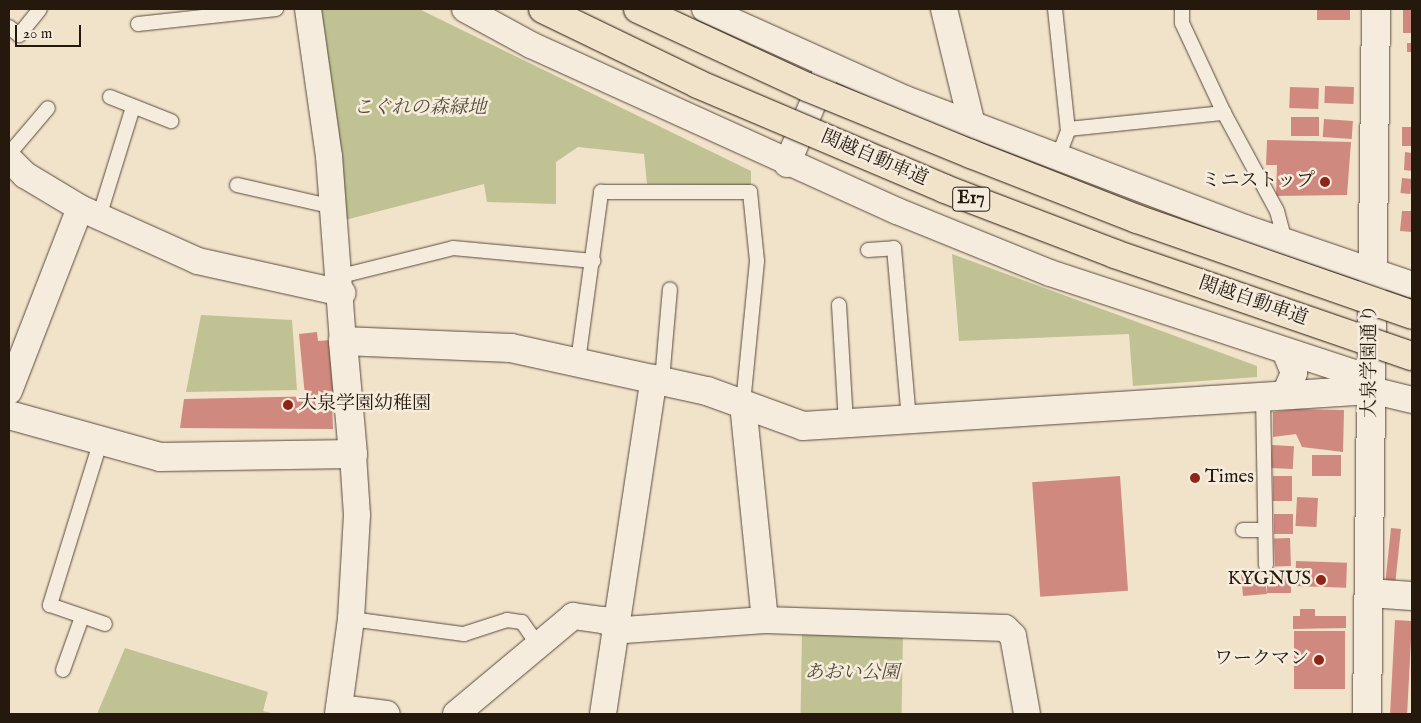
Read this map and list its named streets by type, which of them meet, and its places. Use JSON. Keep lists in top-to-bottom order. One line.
{"streets":{"highway":["関越自動車道","E17"],"street":["大泉学園通り"]},"parks":["こぐれの森緑地","あおい公園"],"places":["ミニストップ","大泉学園幼稚園","Times","KYGNUS","ワークマン"],"scale_bar":"20 m"}
